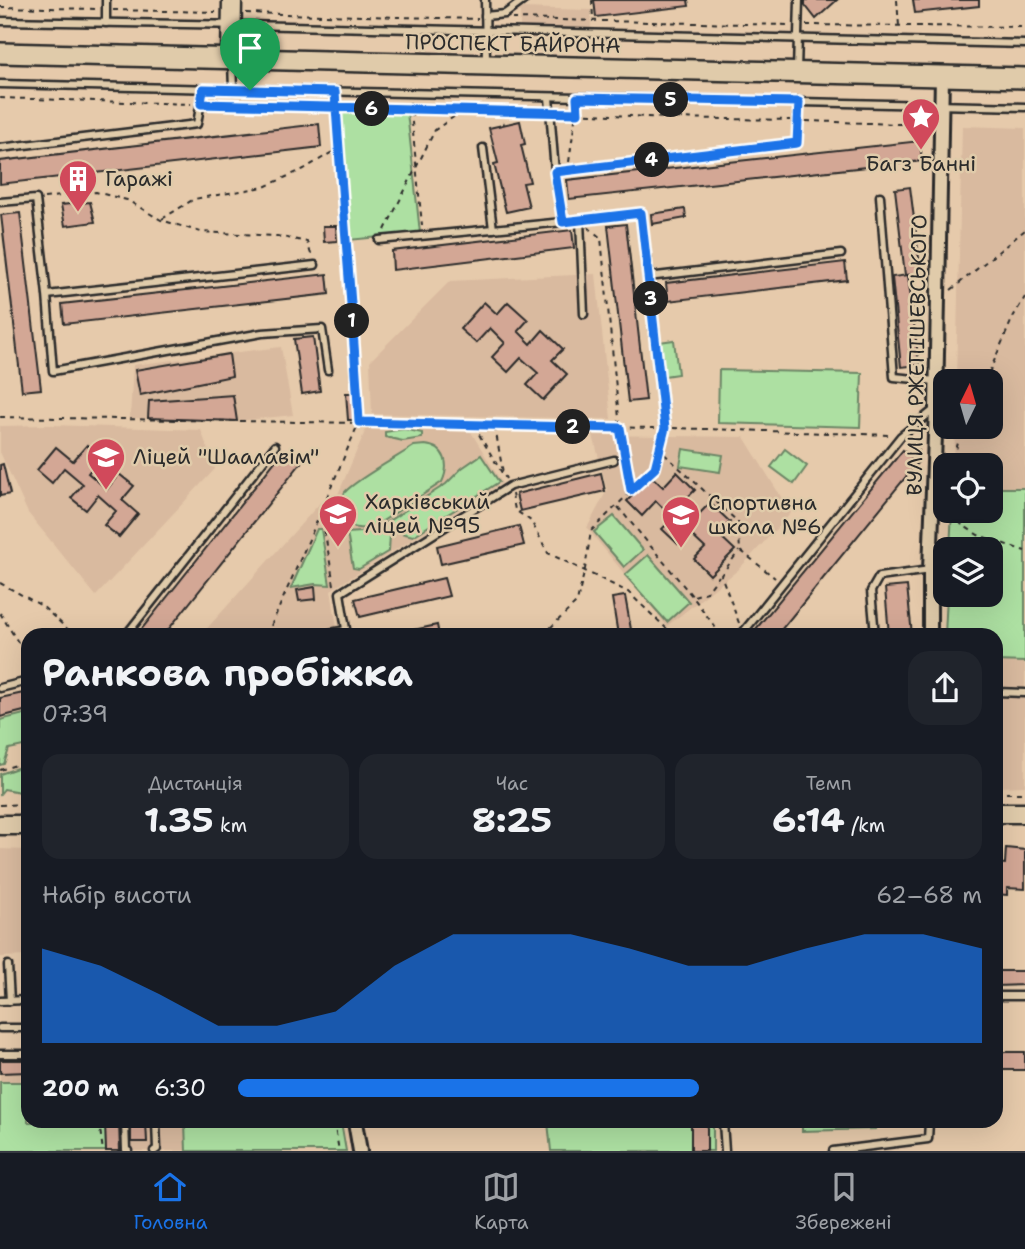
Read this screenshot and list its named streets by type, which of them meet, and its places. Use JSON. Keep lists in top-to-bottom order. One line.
{"streets":{"main road":["ПРОСПЕКТ БАЙРОНА"],"street":["ВУЛИЦЯ РЖЕПІШЕВСЬКОГО"]},"crossings":[["ПРОСПЕКТ БАЙРОНА","ВУЛИЦЯ РЖЕПІШЕВСЬКОГО"]],"places":{"place":["Багз Банні"],"building":["Гаражі"],"school or university":["Ліцей \"Шаалавім\"","Харківський ліцей №95","Спортивна школа №6"]},"north":"top","page":{"pins":["5","6","4","3","1","2"],"heading":["Ранкова пробіжка","07:39"],"stats":[["Дистанція","1.35 km"],["Час","8:25"],["Темп","6:14 /km"]],"chart":["Набір висоти","62–68 m"],"list":[{"name":"200 m","note":"6:30"}],"tabs":["Головна","Карта","Збережені"]}}
